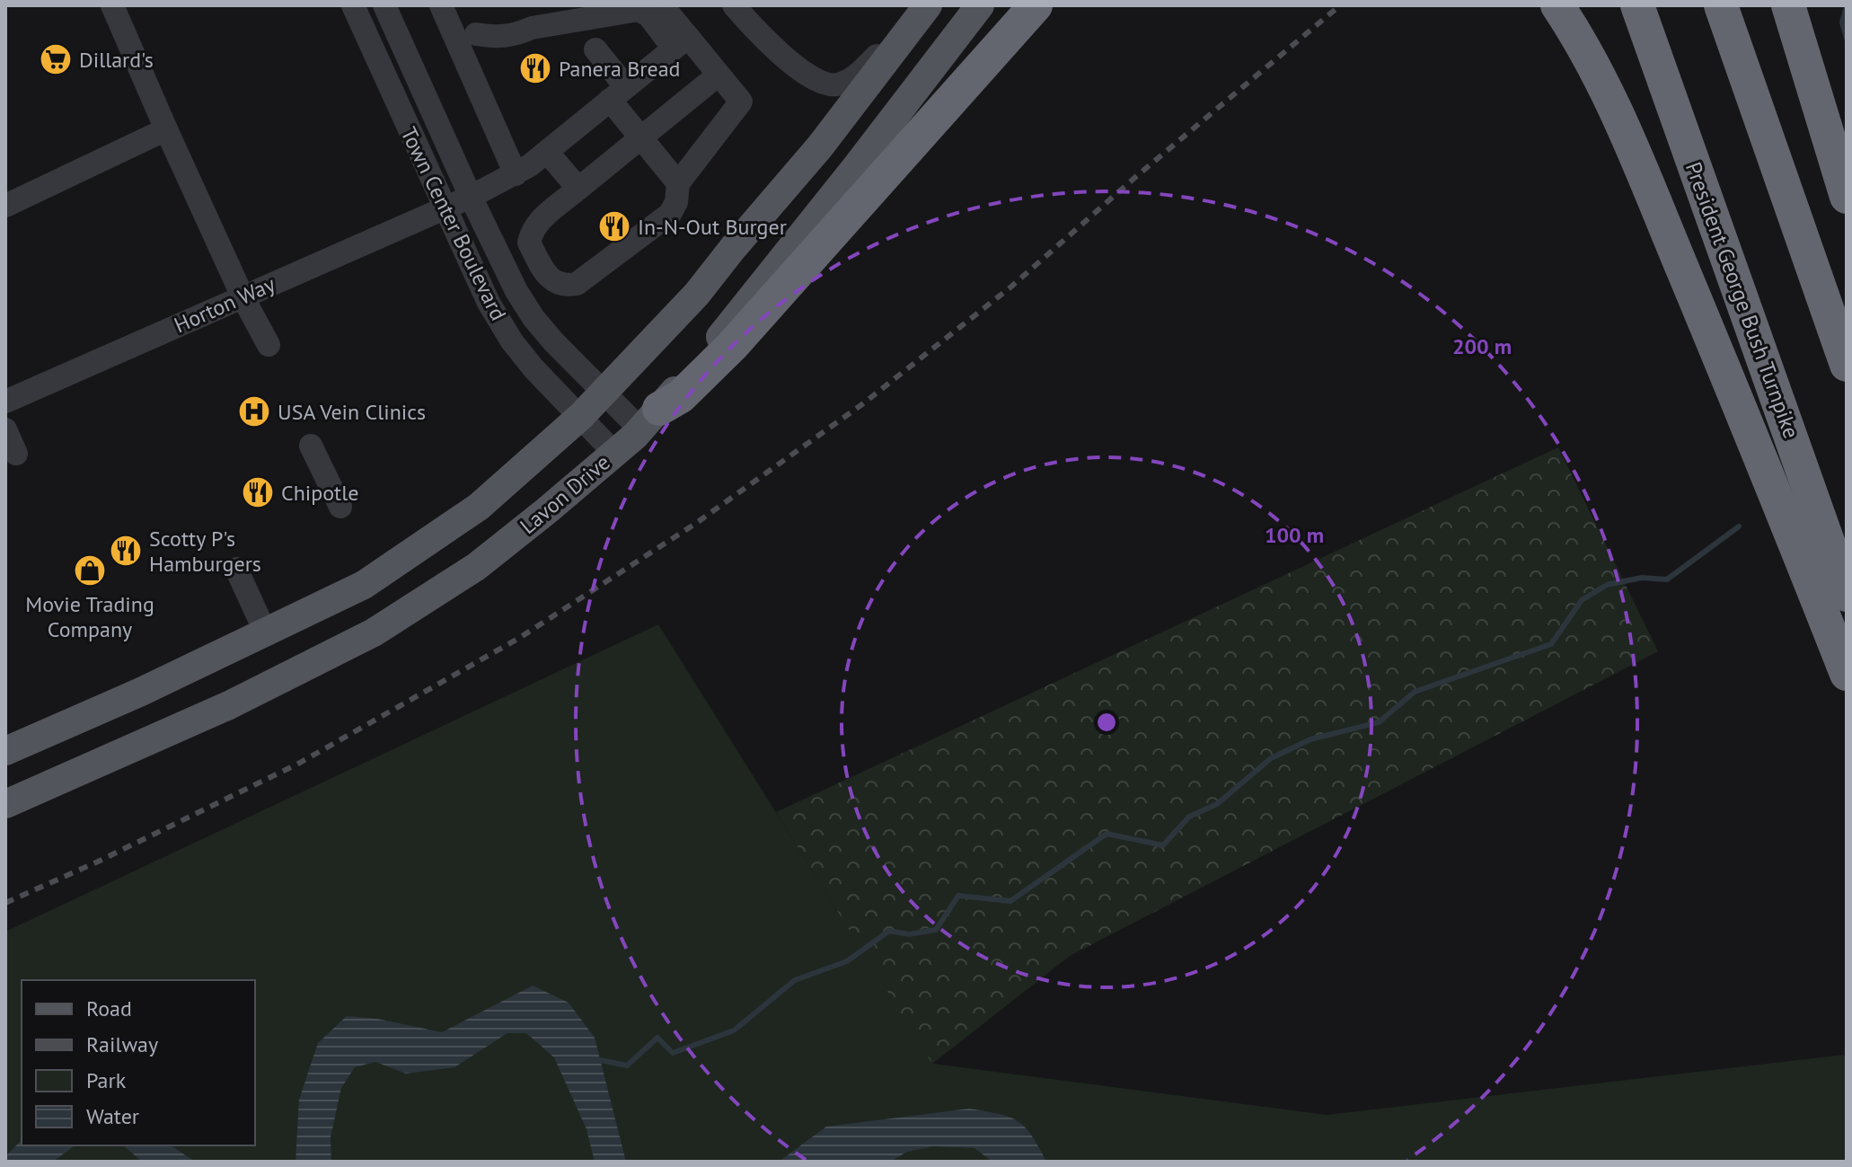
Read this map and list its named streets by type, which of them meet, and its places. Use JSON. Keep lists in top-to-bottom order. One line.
{"streets":{"highway":["President George Bush Turnpike"],"main road":["Lavon Drive"],"street":["Town Center Boulevard","Horton Way"]},"crossings":[["Town Center Boulevard","Horton Way"],["Town Center Boulevard","Lavon Drive"]],"places":{"supermarket":["Dillard's"],"restaurant":["Panera Bread","In-N-Out Burger","Chipotle","Scotty P's Hamburgers"],"hospital":["USA Vein Clinics"],"shop":["Movie Trading Company"]},"legend":["Road","Railway","Park","Water"],"rings":["200 m","100 m"]}
